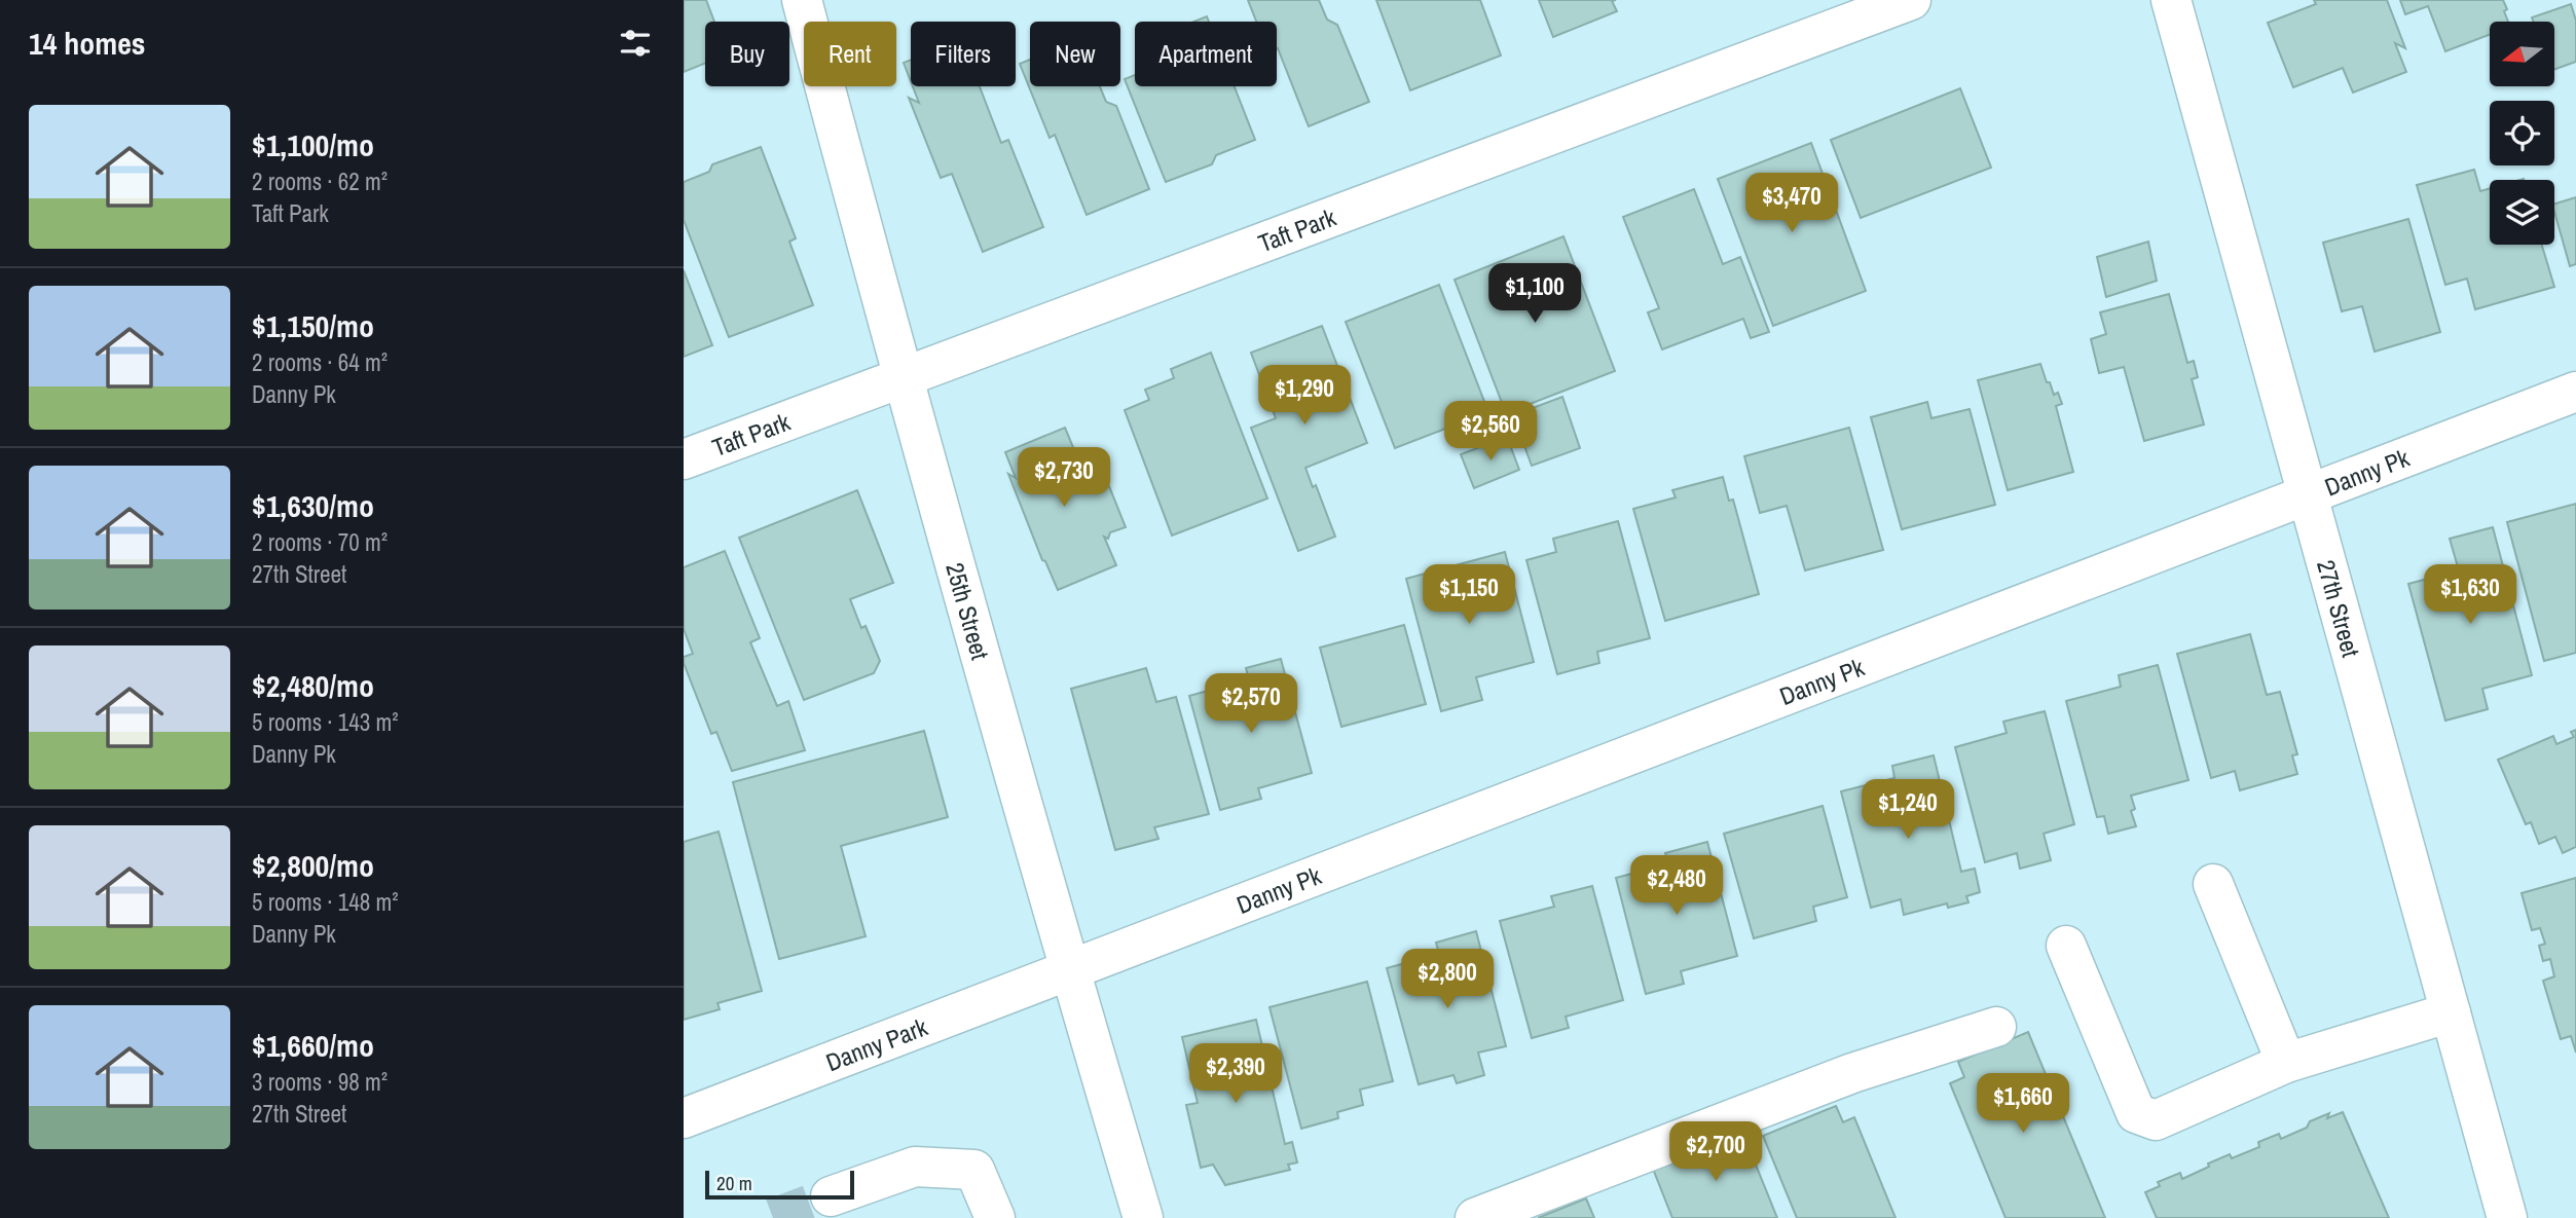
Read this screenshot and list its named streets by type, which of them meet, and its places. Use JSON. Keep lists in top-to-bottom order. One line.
{"streets":{"street":["Taft Park","Danny Pk","27th Street","25th Street","Danny Park"]},"crossings":[["Taft Park","25th Street"],["Danny Pk","27th Street"],["Danny Pk","25th Street"],["Danny Pk","Danny Park"],["25th Street","Danny Park"]],"scale_bar":"20 m","north":"left","page":{"heading":"14 homes","chip":["Buy","Rent","Filters","New","Apartment"],"list":[{"name":"$1,100/mo","note":"2 rooms · 62 m² · Taft Park"},{"name":"$1,150/mo","note":"2 rooms · 64 m² · Danny Pk"},{"name":"$1,630/mo","note":"2 rooms · 70 m² · 27th Street"},{"name":"$2,480/mo","note":"5 rooms · 143 m² · Danny Pk"},{"name":"$2,800/mo","note":"5 rooms · 148 m² · Danny Pk"},{"name":"$1,660/mo","note":"3 rooms · 98 m² · 27th Street"}],"price":["$3,470","$1,100","$1,290","$2,560","$2,730","$1,150","$1,630","$2,570","$1,240","$2,480","$2,800","$2,390","$1,660","$2,700"],"scale":"20 m"}}
